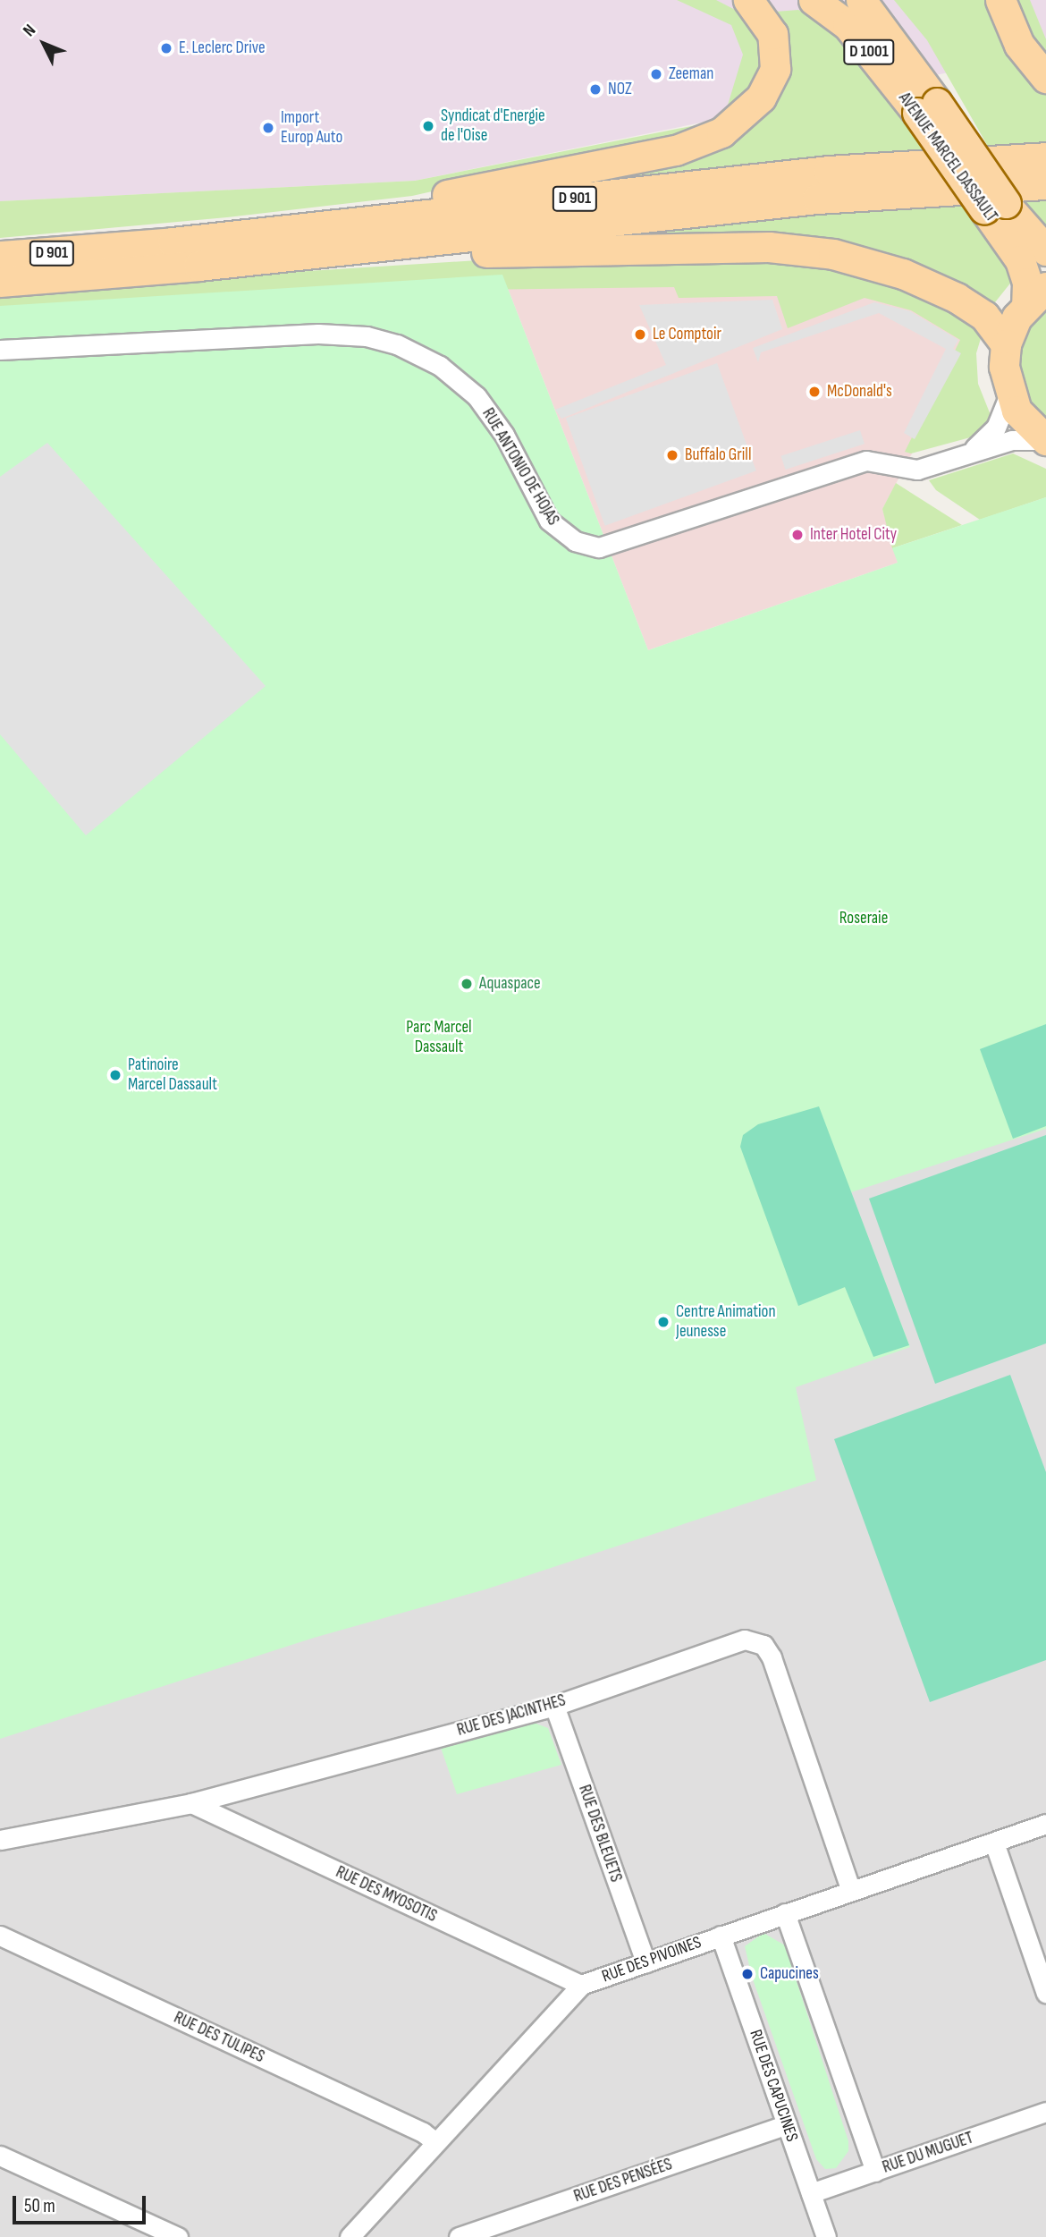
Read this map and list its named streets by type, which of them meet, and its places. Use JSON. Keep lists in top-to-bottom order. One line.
{"streets":{"main road":["D 1001","AVENUE MARCEL DASSAULT","D 901"],"street":["RUE ANTONIO DE HOJAS","RUE DES JACINTHES","RUE DES BLEUETS","RUE DES MYOSOTIS","RUE DES PIVOINES","RUE DES TULIPES","RUE DES CAPUCINES","RUE DU MUGUET","RUE DES PENSÉES"]},"crossings":[["RUE DES JACINTHES","RUE DES BLEUETS"],["RUE DES JACINTHES","RUE DES MYOSOTIS"],["RUE DES JACINTHES","RUE DES PIVOINES"],["RUE DES BLEUETS","RUE DES PIVOINES"],["RUE DES MYOSOTIS","RUE DES PIVOINES"],["RUE DES PIVOINES","RUE DES TULIPES"],["RUE DES PIVOINES","RUE DES CAPUCINES"],["RUE DES CAPUCINES","RUE DU MUGUET"],["RUE DES CAPUCINES","RUE DES PENSÉES"]],"parks":["Roseraie","Parc Marcel Dassault"],"places":["E. Leclerc Drive","Zeeman","NOZ","Syndicat d'Energie de l'Oise","Import Europ Auto","Le Comptoir","McDonald's","Buffalo Grill","Inter Hotel City","Aquaspace","Patinoire Marcel Dassault","Centre Animation Jeunesse","Capucines"],"scale_bar":"50 m","north":"top left"}
